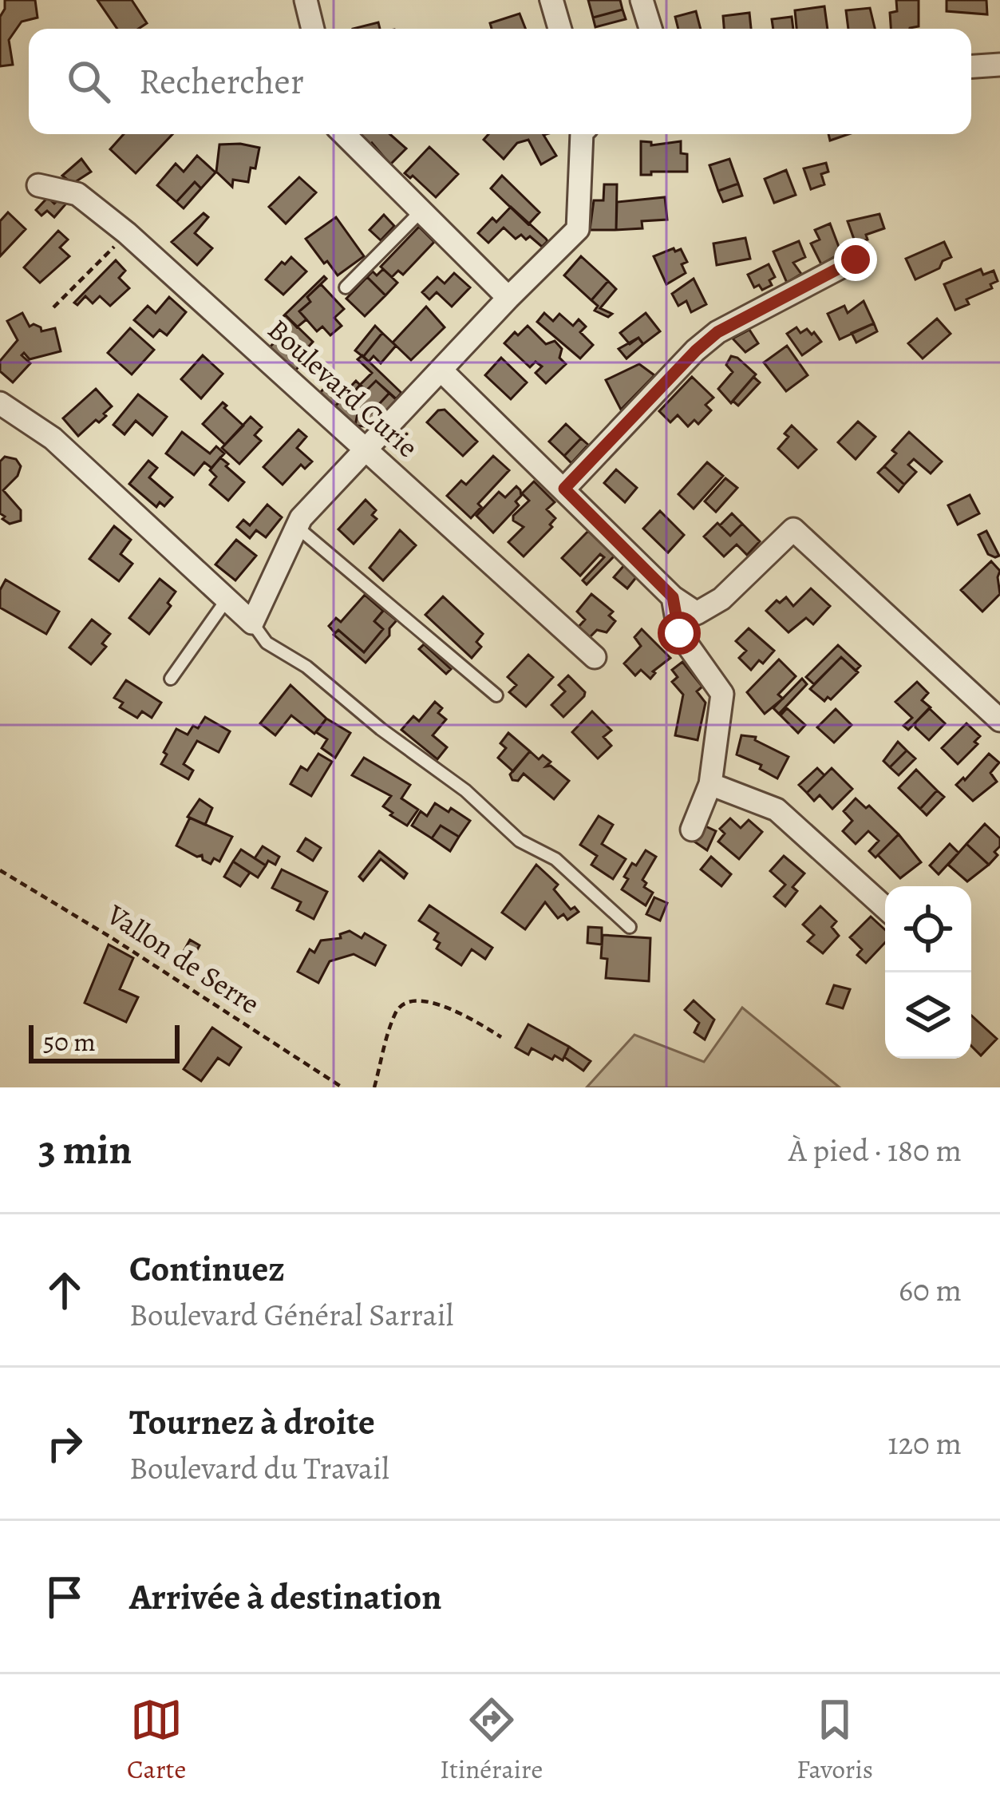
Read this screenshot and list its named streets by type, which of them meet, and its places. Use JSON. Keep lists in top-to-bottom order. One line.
{"streets":{"street":["Boulevard Curie"],"path":["Vallon de Serre"]},"scale_bar":"50 m","page":{"search":"Rechercher","scale":"50 m","heading":["3 min","À pied · 180 m"],"list":[["Continuez","Boulevard Général Sarrail","60 m"],["Tournez à droite","Boulevard du Travail","120 m"],"Arrivée à destination"],"nav":["Carte","Itinéraire","Favoris"]}}
